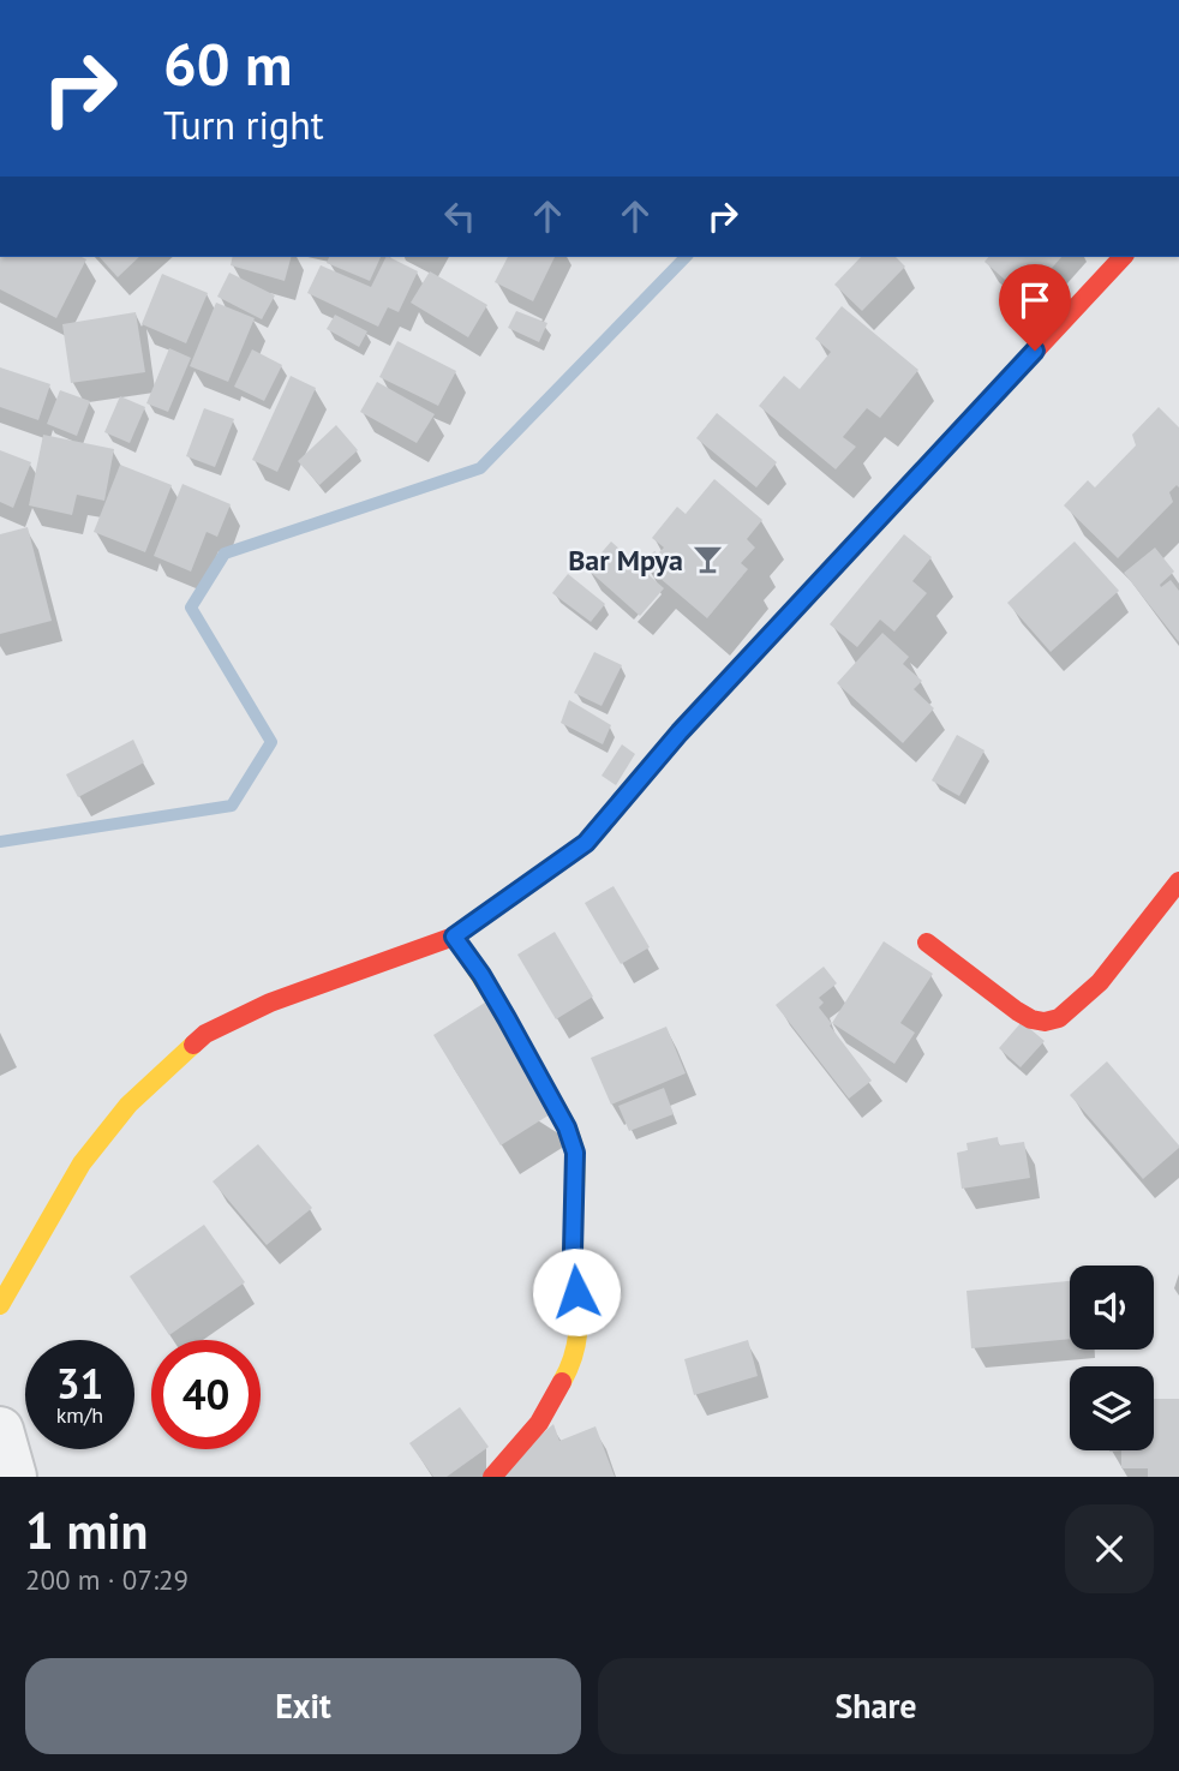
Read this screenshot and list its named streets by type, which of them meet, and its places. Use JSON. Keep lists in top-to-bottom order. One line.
{"places":{"bar":["Bar Mpya"]},"page":{"turn":["60 m","Turn right"],"speed":"31 km/h","limit":"40","heading":["1 min","200 m · 07:29"],"buttons":["Exit","Share"]}}
